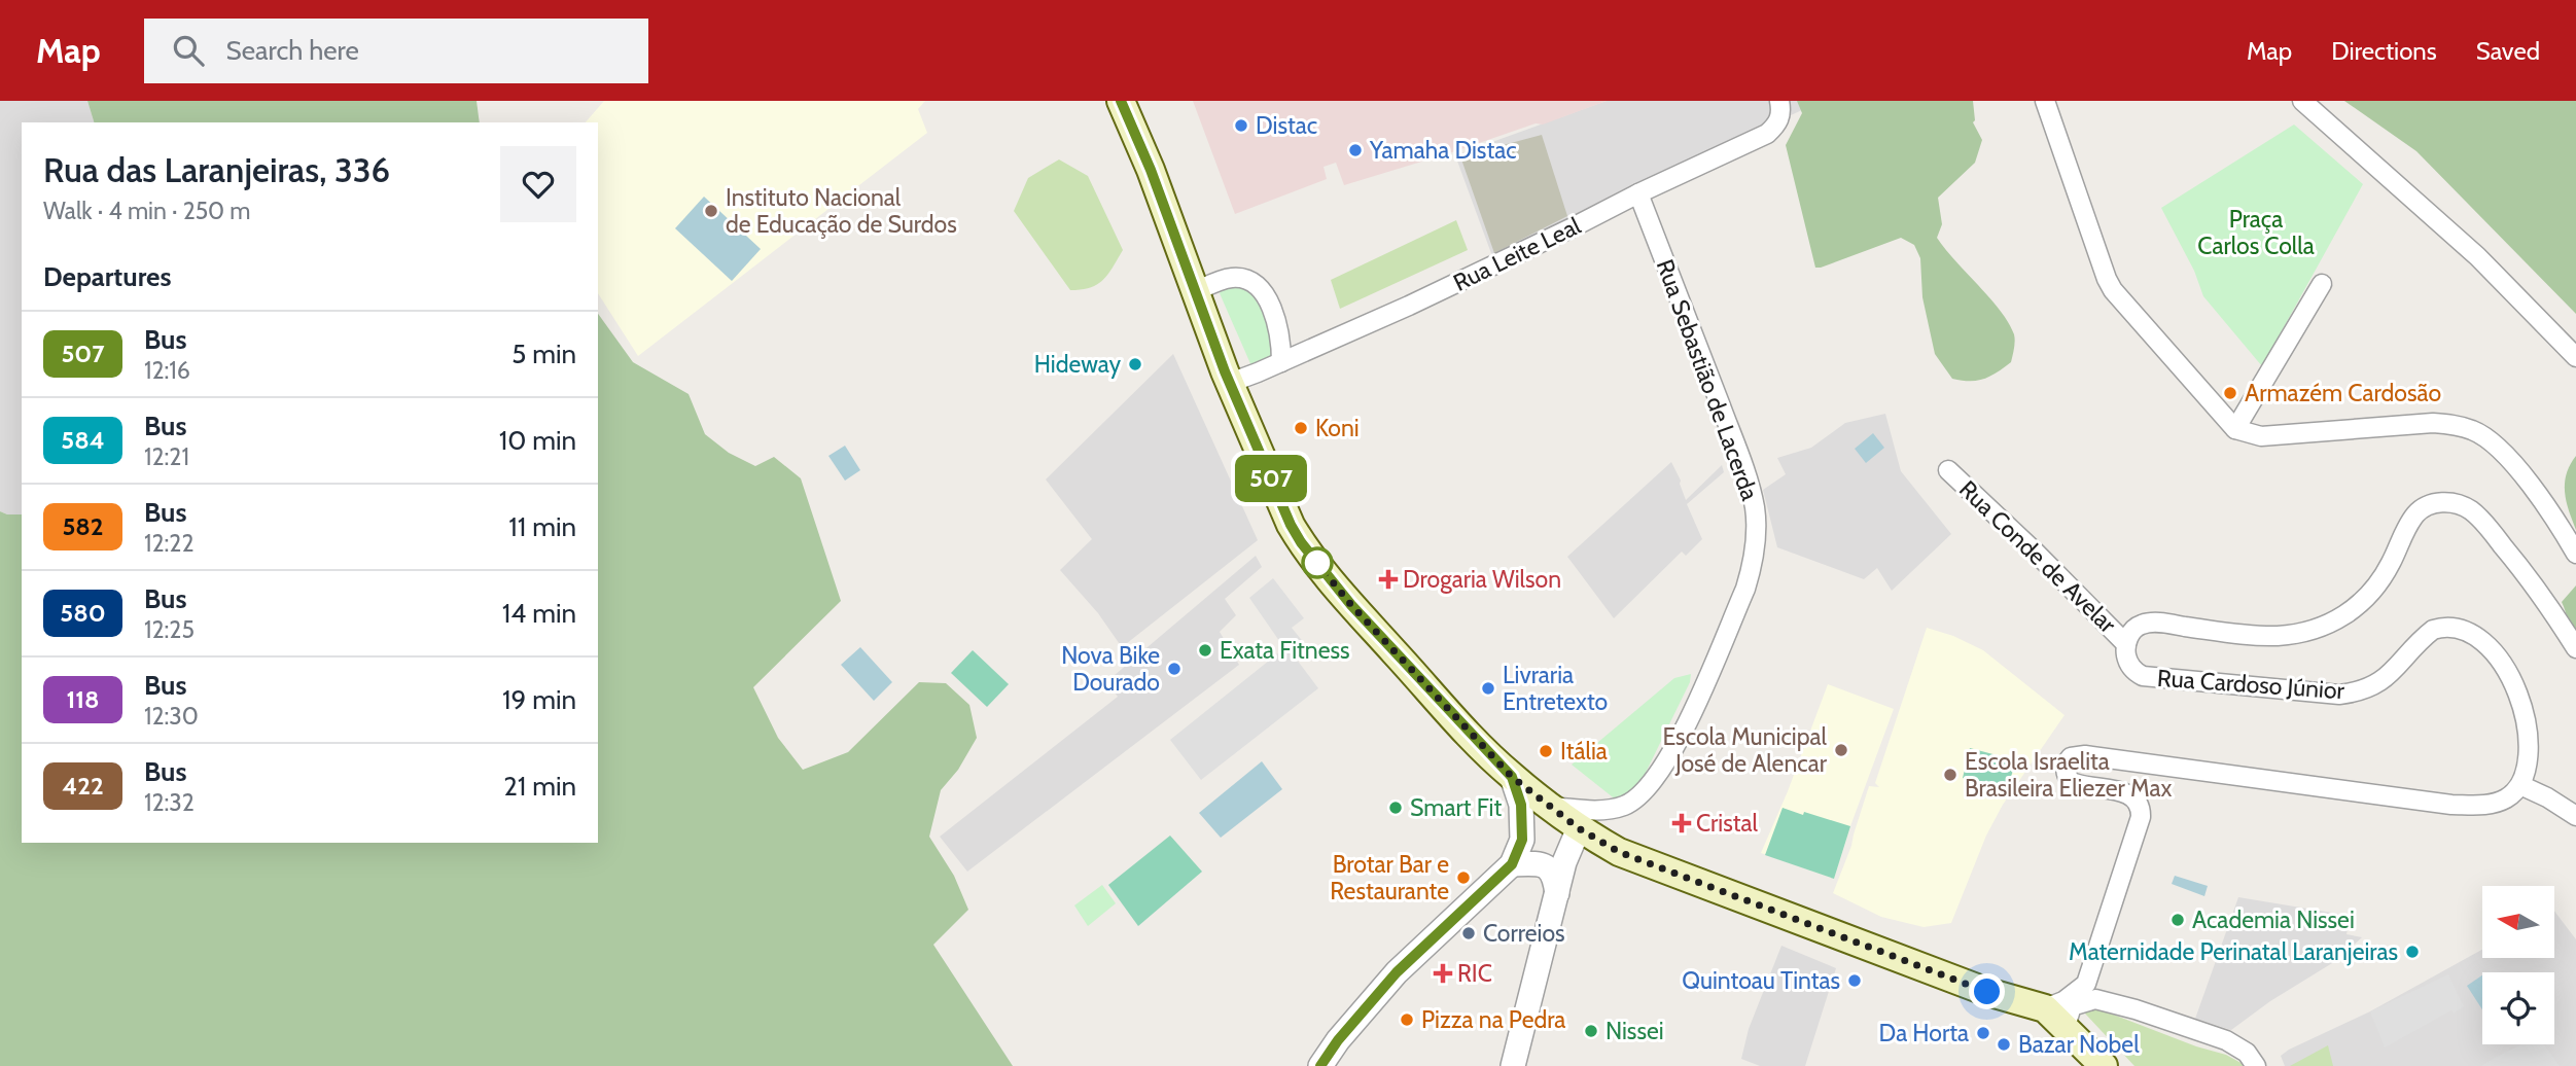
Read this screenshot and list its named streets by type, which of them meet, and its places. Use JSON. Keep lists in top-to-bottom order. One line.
{"streets":{"street":["Rua Leite Leal","Rua Sebastião de Lacerda","Rua Conde de Avelar","Rua Cardoso Júnior"]},"crossings":[["Rua Leite Leal","Rua Sebastião de Lacerda"],["Rua Conde de Avelar","Rua Cardoso Júnior"]],"parks":["Praça Carlos Colla"],"places":{"other":["Distac","Yamaha Distac","Instituto Nacional de Educação de Surdos","Hideway","Armazém Cardosão","Koni","Exata Fitness","Nova Bike Dourado","Livraria Entretexto","Escola Municipal José de Alencar","Itália","Escola Israelita Brasileira Eliezer Max","Smart Fit","Brotar Bar e Restaurante","Academia Nissei","Correios","Maternidade Perinatal Laranjeiras","Quintoau Tintas","Pizza na Pedra","Nissei","Da Horta","Bazar Nobel"],"health":["Drogaria Wilson","Cristal","RIC"]},"lines":["bus line 507"],"north":"left","page":{"header":"Map","search":"Search here","nav":["Map","Directions","Saved"],"on_map":"507","heading":[["Rua das Laranjeiras, 336","Walk · 4 min · 250 m"],"Departures"],"list":[{"mark":"507","name":"Bus","note":"12:16","value":"5 min"},{"mark":"584","name":"Bus","note":"12:21","value":"10 min"},{"mark":"582","name":"Bus","note":"12:22","value":"11 min"},{"mark":"580","name":"Bus","note":"12:25","value":"14 min"},{"mark":"118","name":"Bus","note":"12:30","value":"19 min"},{"mark":"422","name":"Bus","note":"12:32","value":"21 min"}]}}
